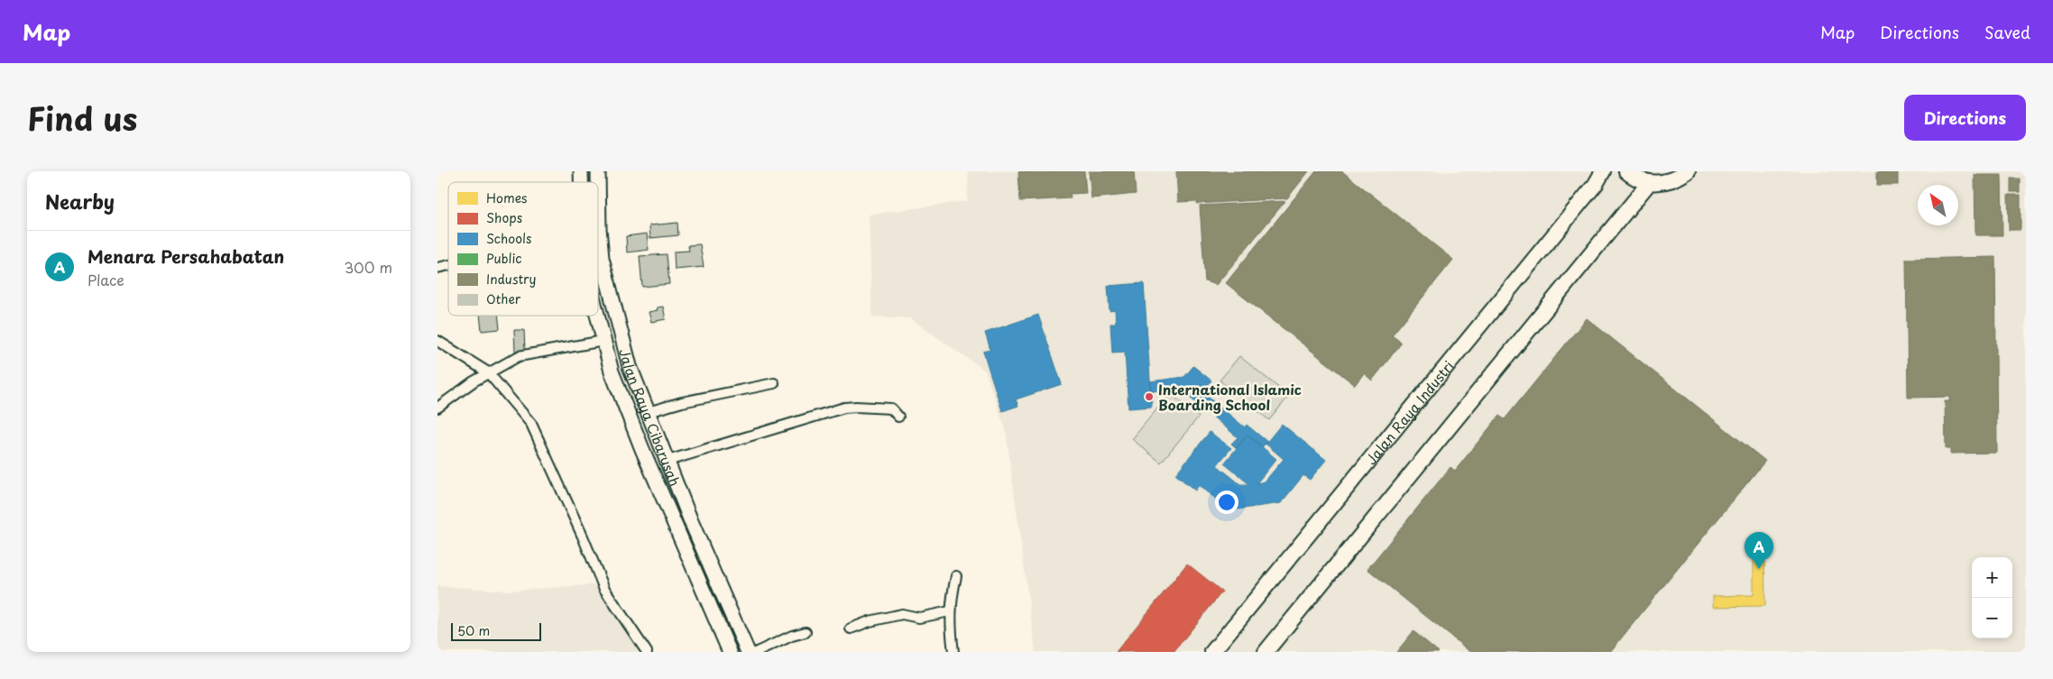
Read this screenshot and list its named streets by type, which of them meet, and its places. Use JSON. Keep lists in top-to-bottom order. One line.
{"streets":{"main road":["Jalan Raya Industri"],"street":["Jalan Raya Cibarusah"]},"places":["International Islamic Boarding School"],"legend":["Homes","Shops","Schools","Public","Industry","Other"],"scale_bar":"50 m","north":"top left","page":{"header":"Map","nav":["Map","Directions","Saved"],"title":"Find us","buttons":"Directions","heading":"Nearby","list":[{"mark":"A","name":"Menara Persahabatan","note":"Place","value":"300 m"}],"pins":"A","map_buttons":["+","−"],"scale":"50 m"}}
